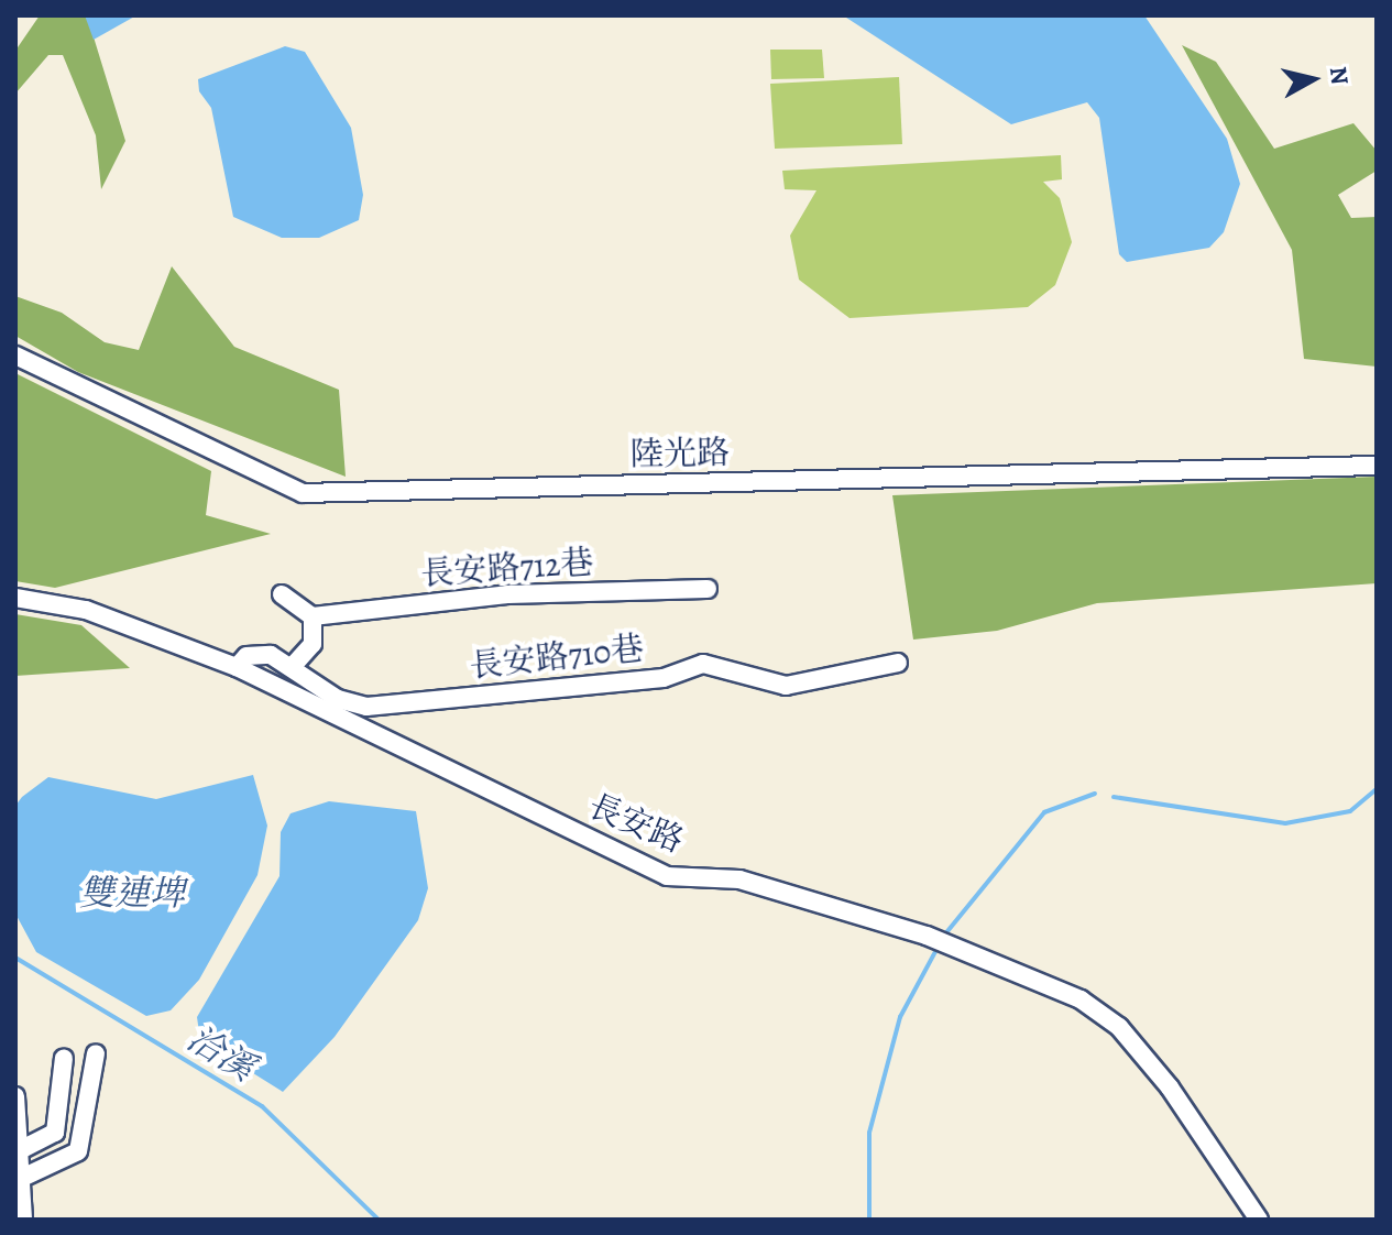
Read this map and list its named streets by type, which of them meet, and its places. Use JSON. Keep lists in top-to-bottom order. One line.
{"streets":{"street":["陸光路","長安路712巷","長安路710巷","長安路"]},"water":["雙連埤","洽溪"],"north":"right"}
